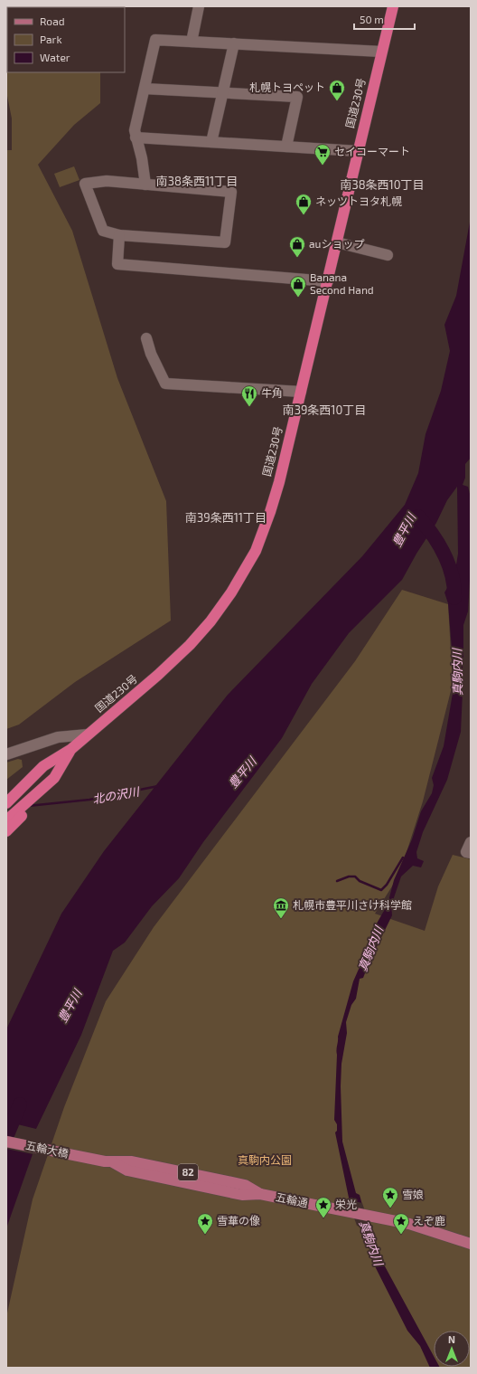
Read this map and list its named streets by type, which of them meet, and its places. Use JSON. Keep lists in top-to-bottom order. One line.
{"streets":{"highway":["国道230号"],"main road":["五輪大橋","82","五輪通"]},"crossings":[["五輪大橋","五輪通"]],"districts":["南38条西11丁目","南38条西10丁目","南39条西10丁目","南39条西11丁目"],"water":["豊平川","真駒内川","北の沢川"],"parks":["真駒内公園"],"places":{"shop":["札幌トヨペット","ネッツトヨタ札幌","auショップ","Banana Second Hand"],"supermarket":["セイコーマート"],"restaurant":["牛角"],"museum":["札幌市豊平川さけ科学館"],"place":["雪娘","栄光","雪華の像","えぞ鹿"]},"legend":["Road","Park","Water"],"scale_bar":"50 m","north":"top"}
